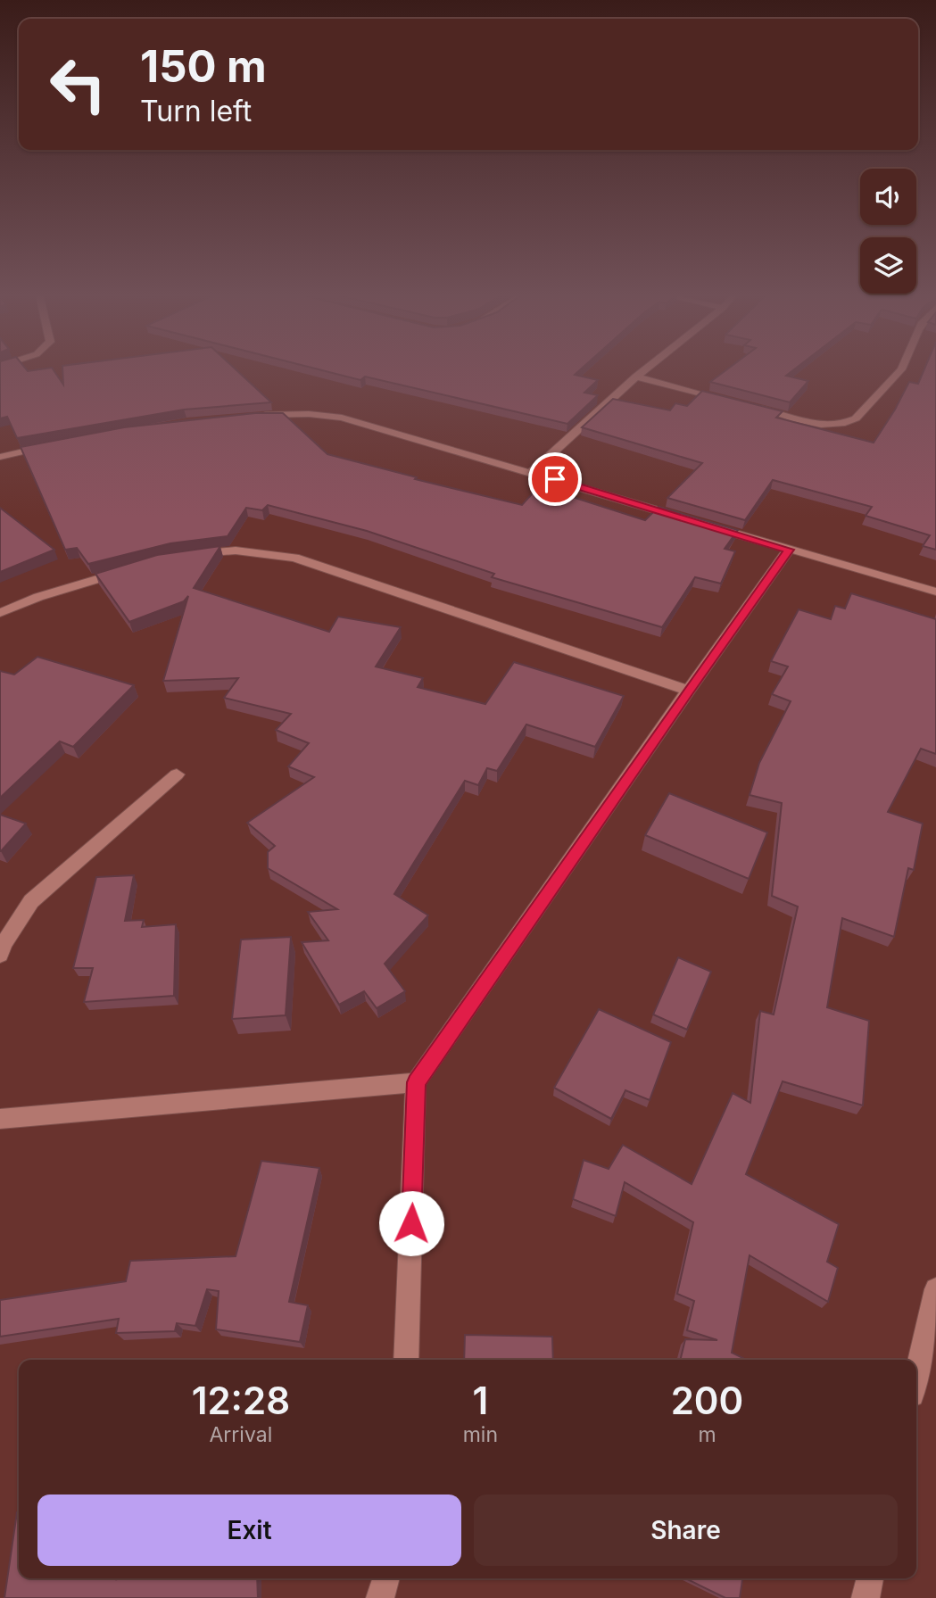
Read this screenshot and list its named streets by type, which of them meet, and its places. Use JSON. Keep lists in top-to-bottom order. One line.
{"page":{"turn":["150 m","Turn left"],"eta":["12:28","Arrival","1","min","200","m"],"buttons":["Exit","Share"]}}
